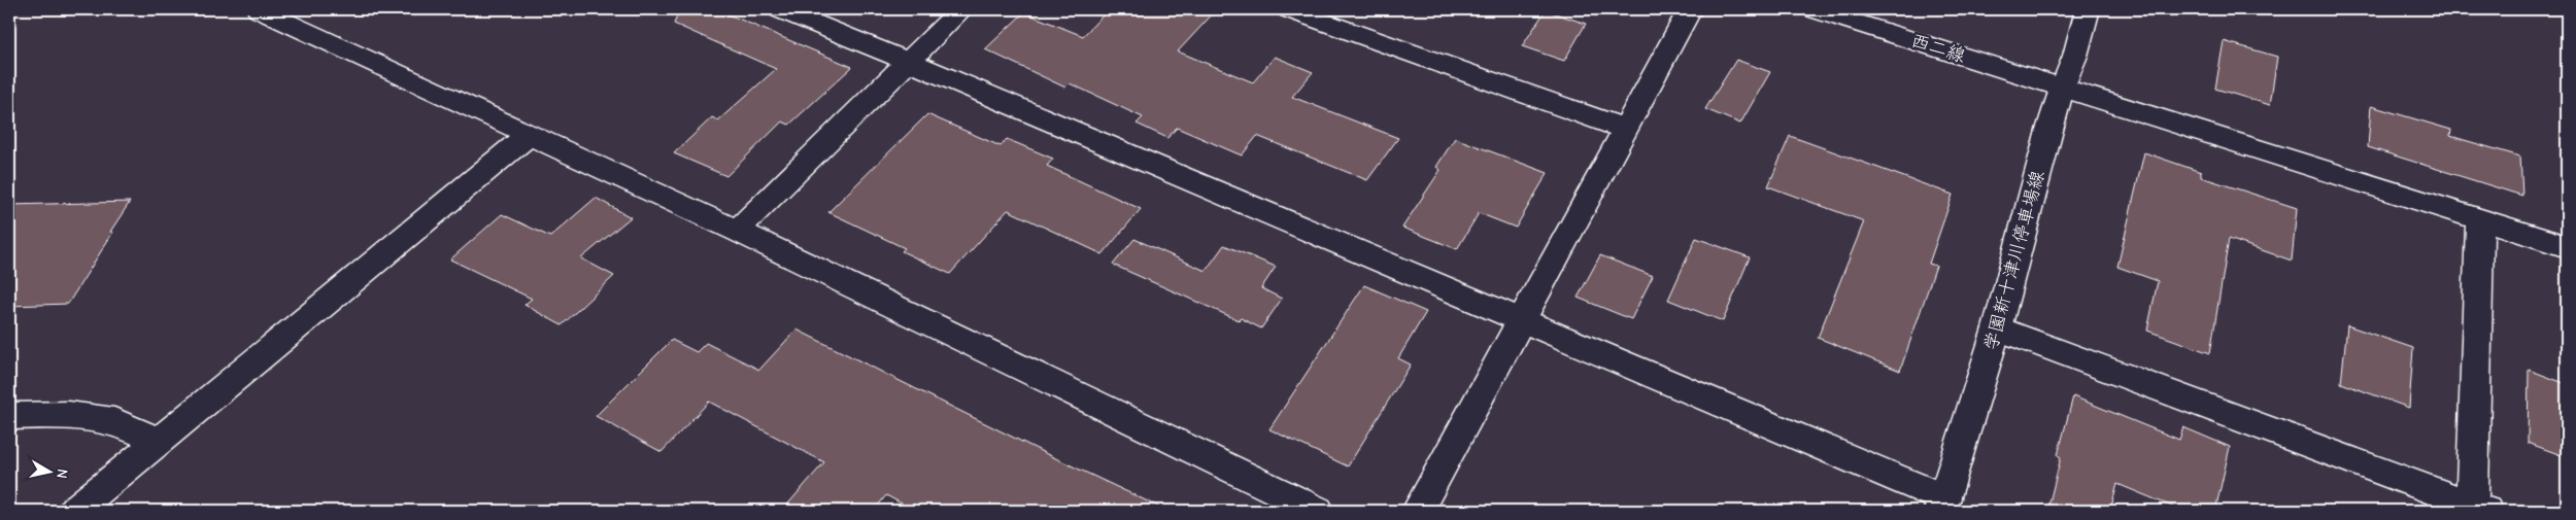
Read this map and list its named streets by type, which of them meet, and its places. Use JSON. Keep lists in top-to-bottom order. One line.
{"streets":{"street":["西二線","学園新十津川停車場線"]},"crossings":[["西二線","学園新十津川停車場線"]],"north":"right"}
